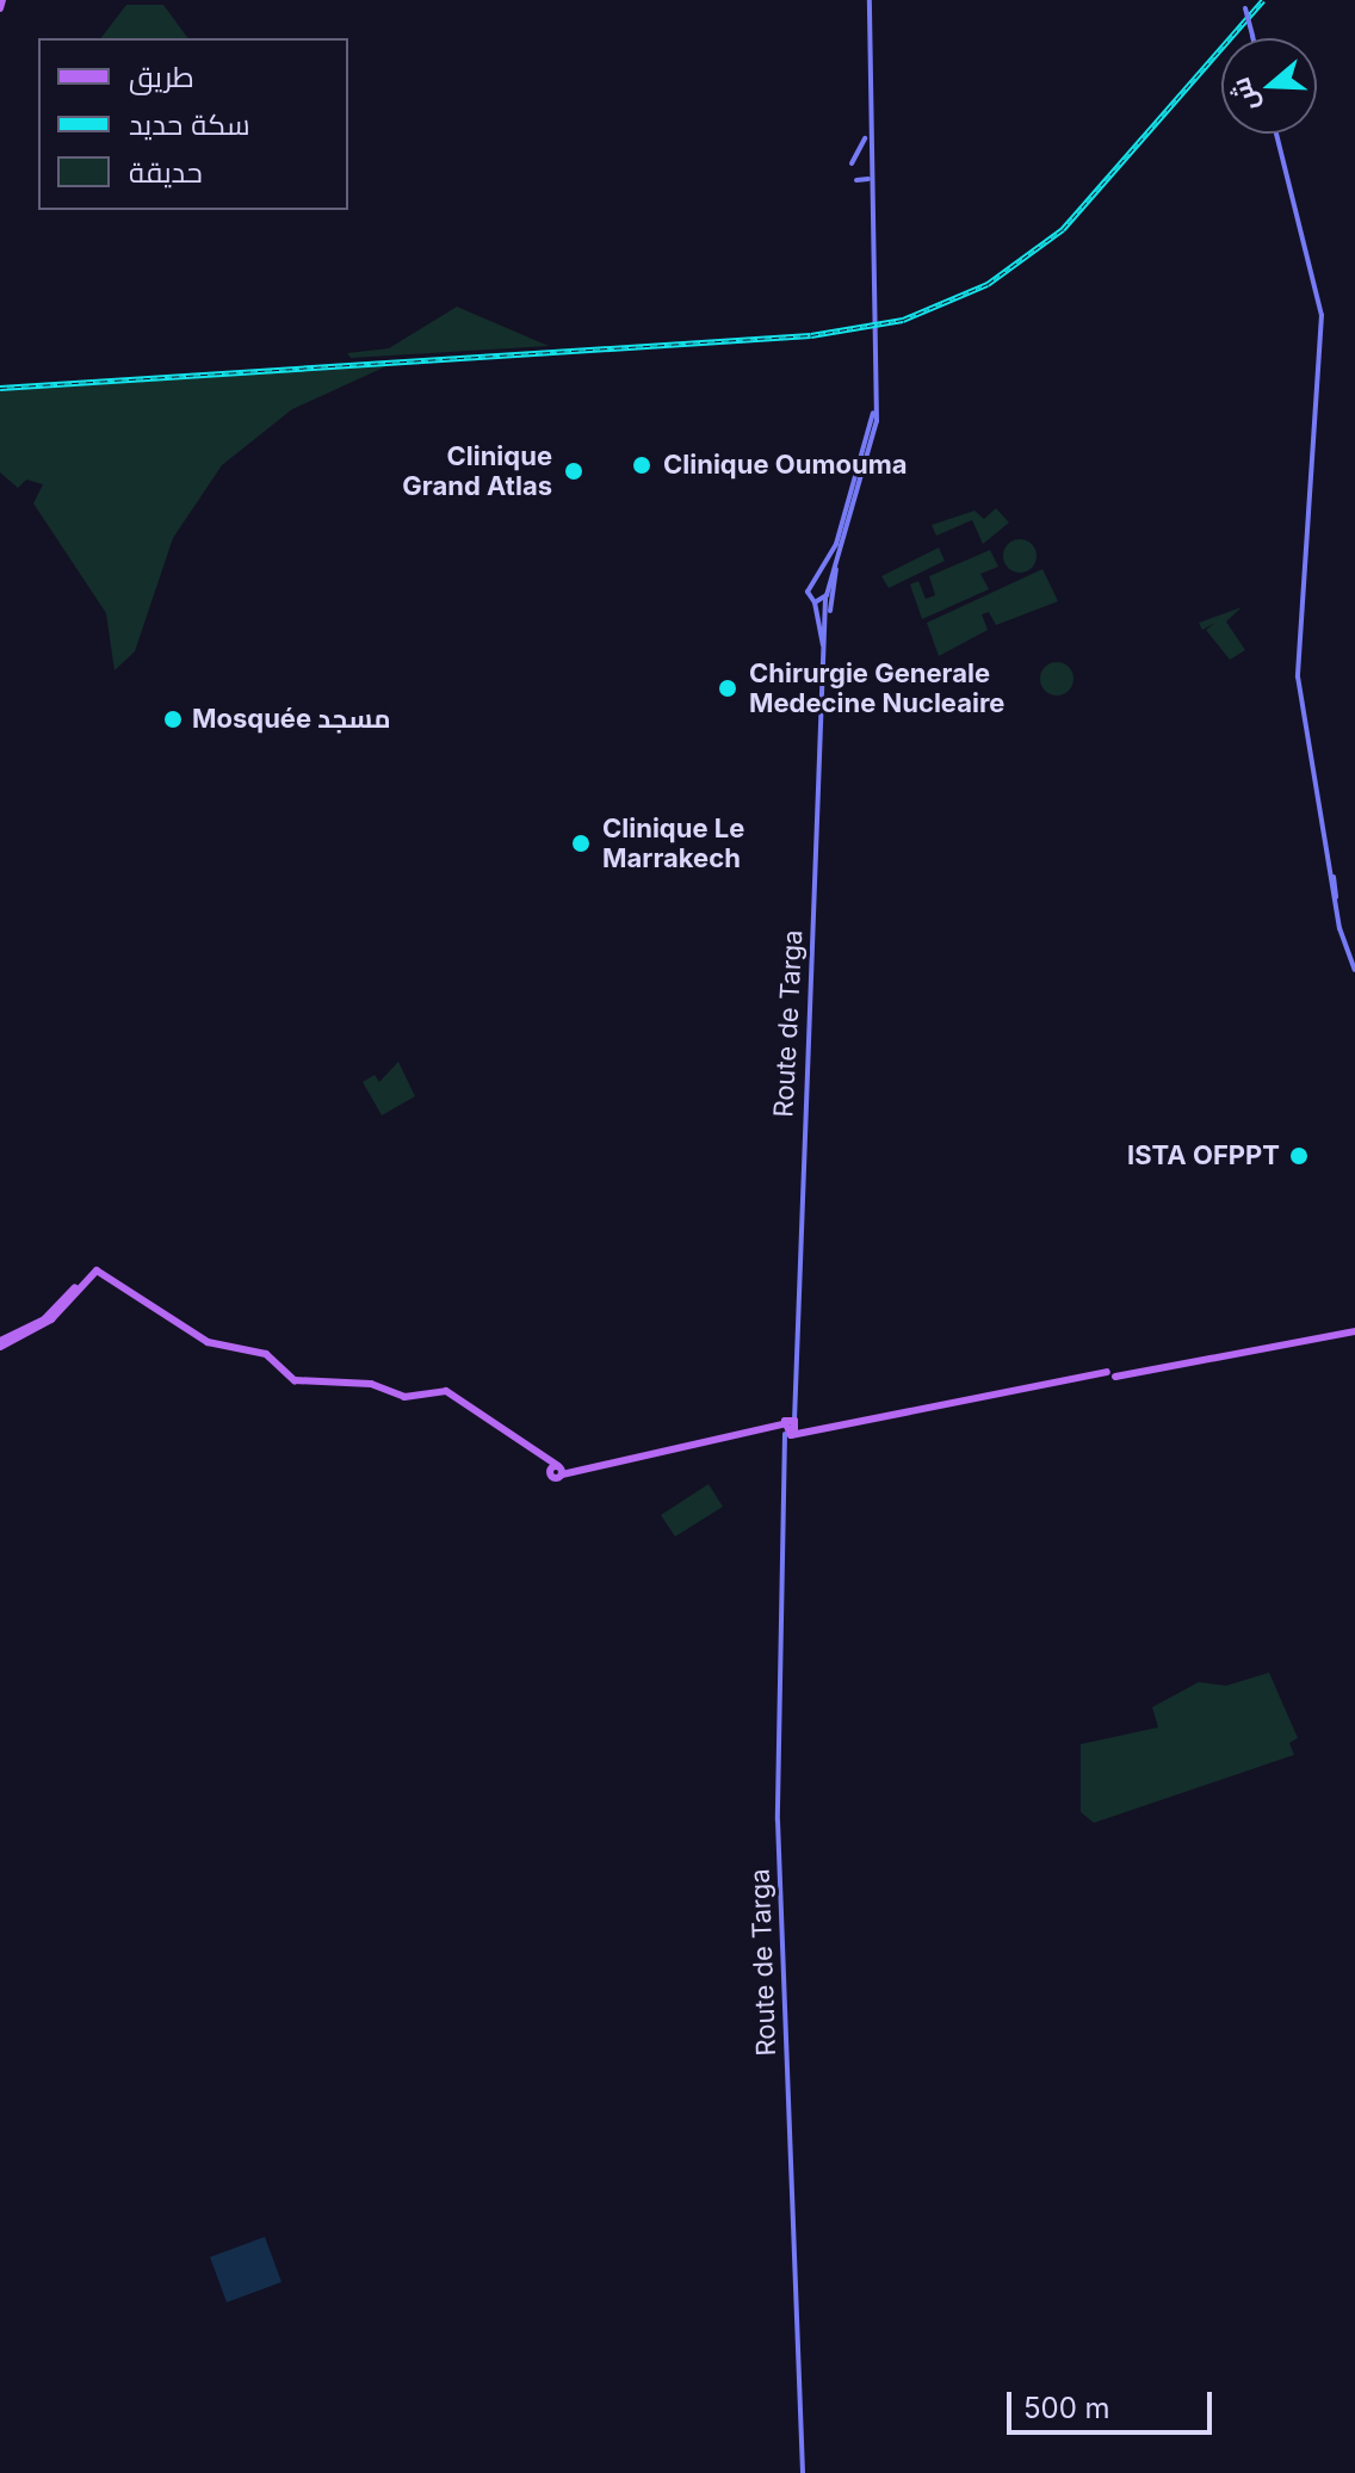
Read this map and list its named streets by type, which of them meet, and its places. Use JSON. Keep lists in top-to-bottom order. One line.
{"streets":{"main road":["Route de Targa"]},"places":["Clinique Oumouma","Clinique Grand Atlas","Chirurgie Generale Medecine Nucleaire","Mosquée مسجد","Clinique Le Marrakech","ISTA OFPPT"],"legend":["طريق","سكة حديد","حديقة"],"scale_bar":"500 m","north":"left"}
